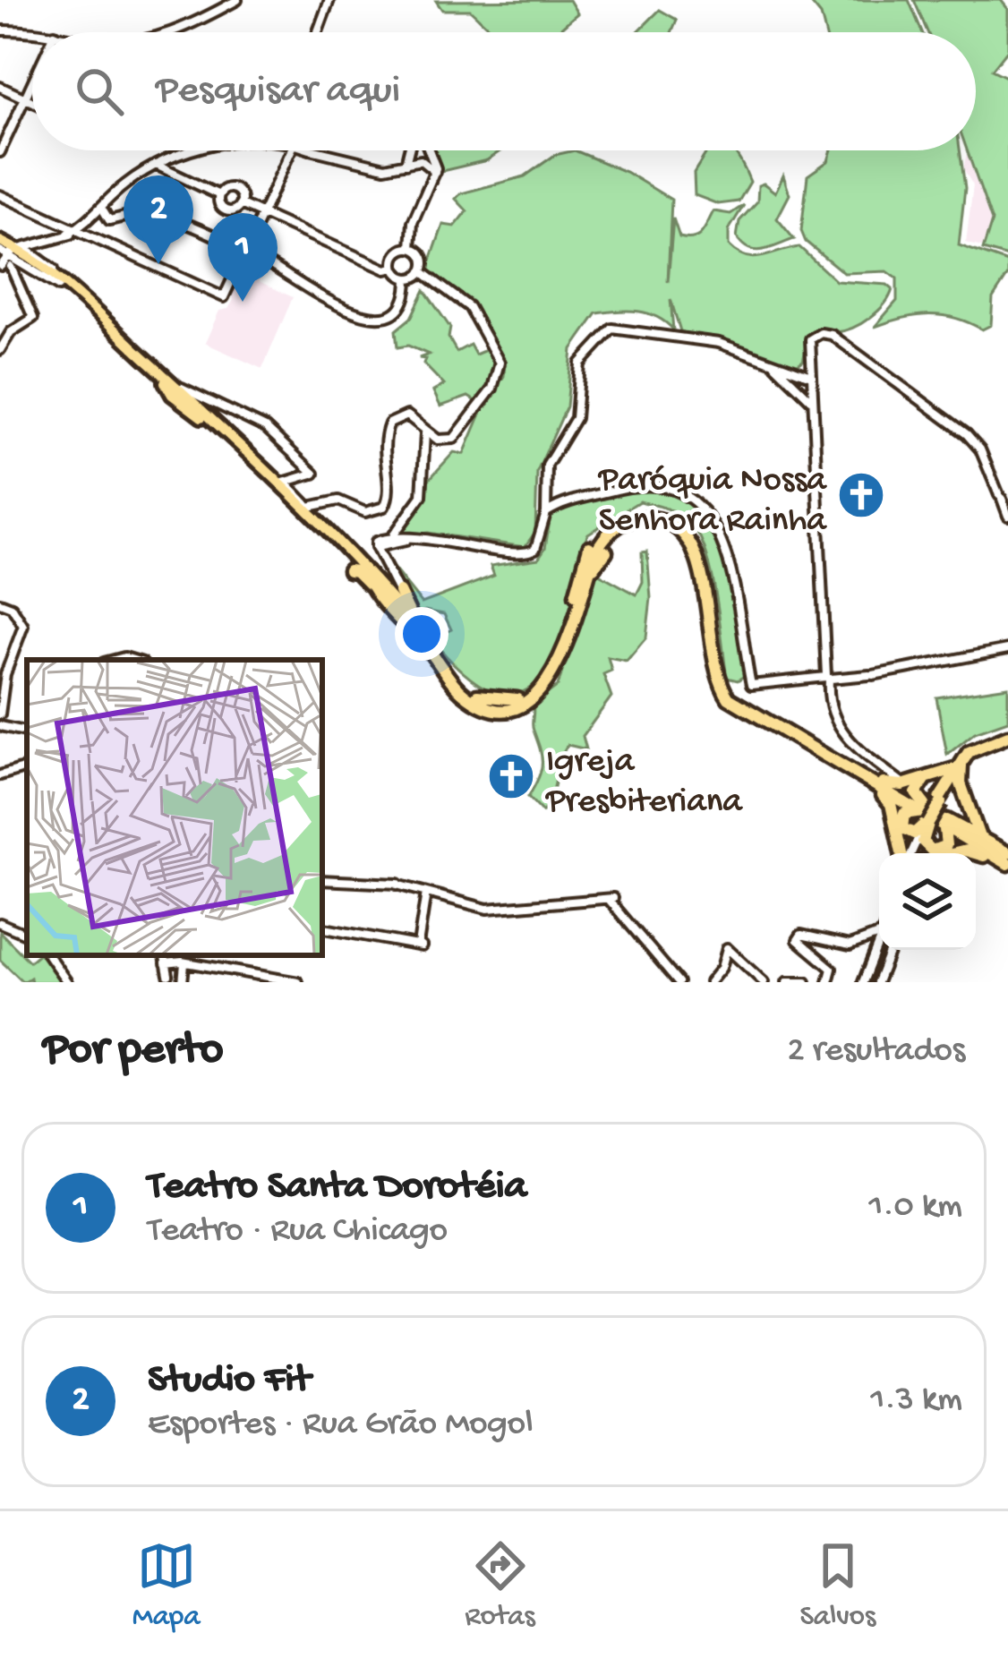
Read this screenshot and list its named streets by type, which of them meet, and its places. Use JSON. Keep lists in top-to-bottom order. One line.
{"places":{"church":["Paróquia Nossa Senhora Rainha","Igreja Presbiteriana"]},"page":{"search":"Pesquisar aqui","pins":["2","1"],"heading":["Por perto","2 resultados"],"list":[{"mark":"1","name":"Teatro Santa Dorotéia","note":"Teatro · Rua Chicago","value":"1.0 km"},{"mark":"2","name":"Studio Fit","note":"Esportes · Rua Grão Mogol","value":"1.3 km"}],"nav":["Mapa","Rotas","Salvos"]}}
